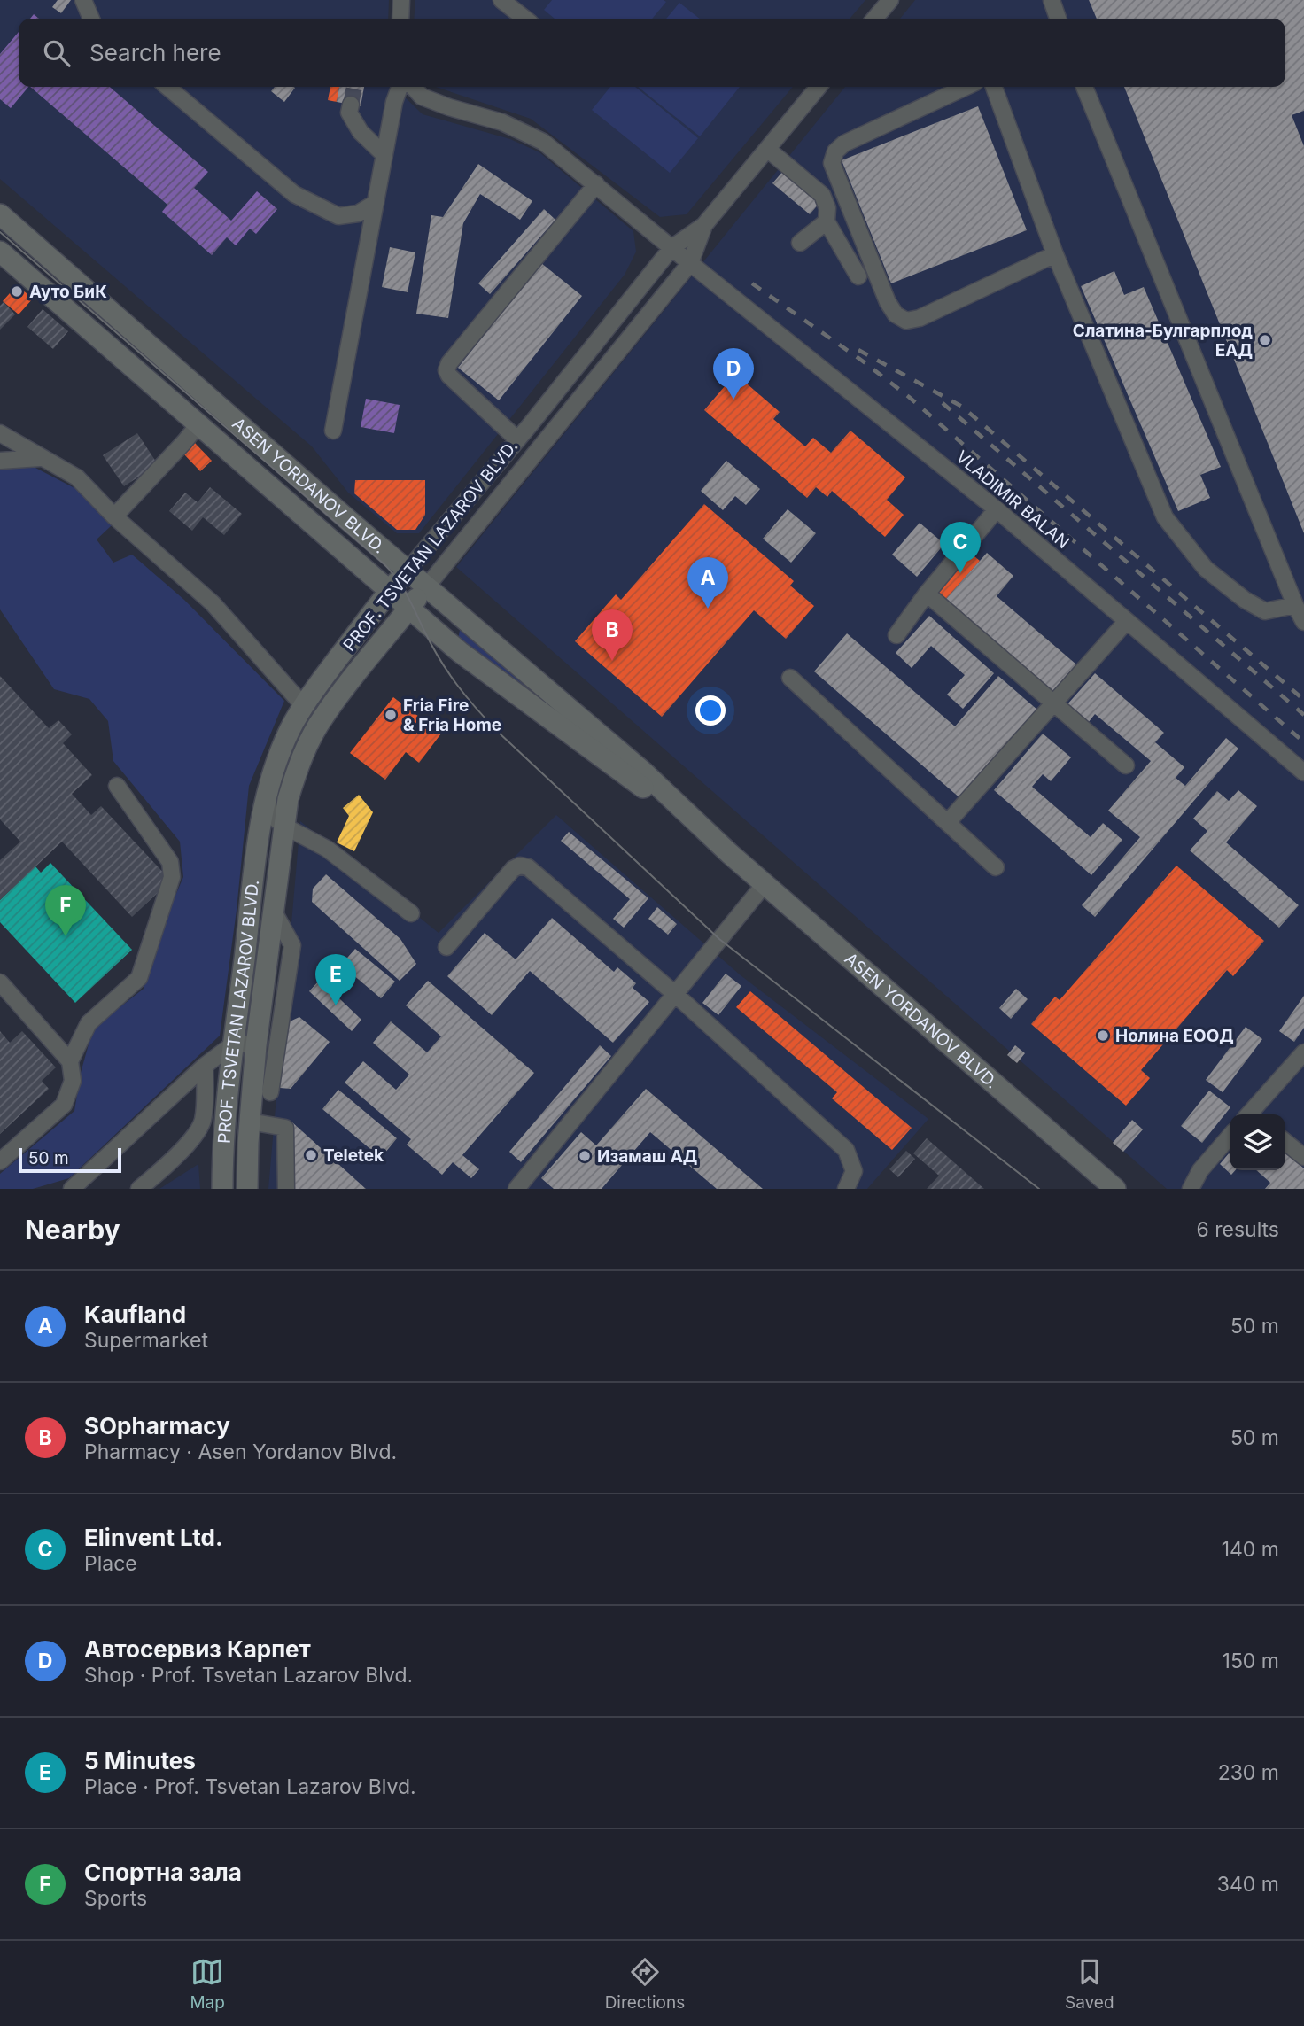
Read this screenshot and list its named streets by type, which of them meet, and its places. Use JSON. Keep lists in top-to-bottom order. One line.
{"streets":{"main road":["ASEN YORDANOV BLVD.","PROF. TSVETAN LAZAROV BLVD."],"street":["VLADIMIR BALAN"]},"crossings":[["ASEN YORDANOV BLVD.","PROF. TSVETAN LAZAROV BLVD."],["VLADIMIR BALAN","PROF. TSVETAN LAZAROV BLVD."]],"places":["Ауто БиК","Слатина-Булгарплод ЕАД","Fria Fire & Fria Home","Нолина ЕООД","Teletek","Изамаш АД"],"scale_bar":"50 m","page":{"search":"Search here","pins":["D","C","A","B","F","E"],"scale":"50 m","heading":["Nearby","6 results"],"list":[{"mark":"A","name":"Kaufland","note":"Supermarket","value":"50 m"},{"mark":"B","name":"SOpharmacy","note":"Pharmacy · Asen Yordanov Blvd.","value":"50 m"},{"mark":"C","name":"Elinvent Ltd.","note":"Place","value":"140 m"},{"mark":"D","name":"Автосервиз Карпет","note":"Shop · Prof. Tsvetan Lazarov Blvd.","value":"150 m"},{"mark":"E","name":"5 Minutes","note":"Place · Prof. Tsvetan Lazarov Blvd.","value":"230 m"},{"mark":"F","name":"Спортна зала","note":"Sports","value":"340 m"}],"nav":["Map","Directions","Saved"]}}
